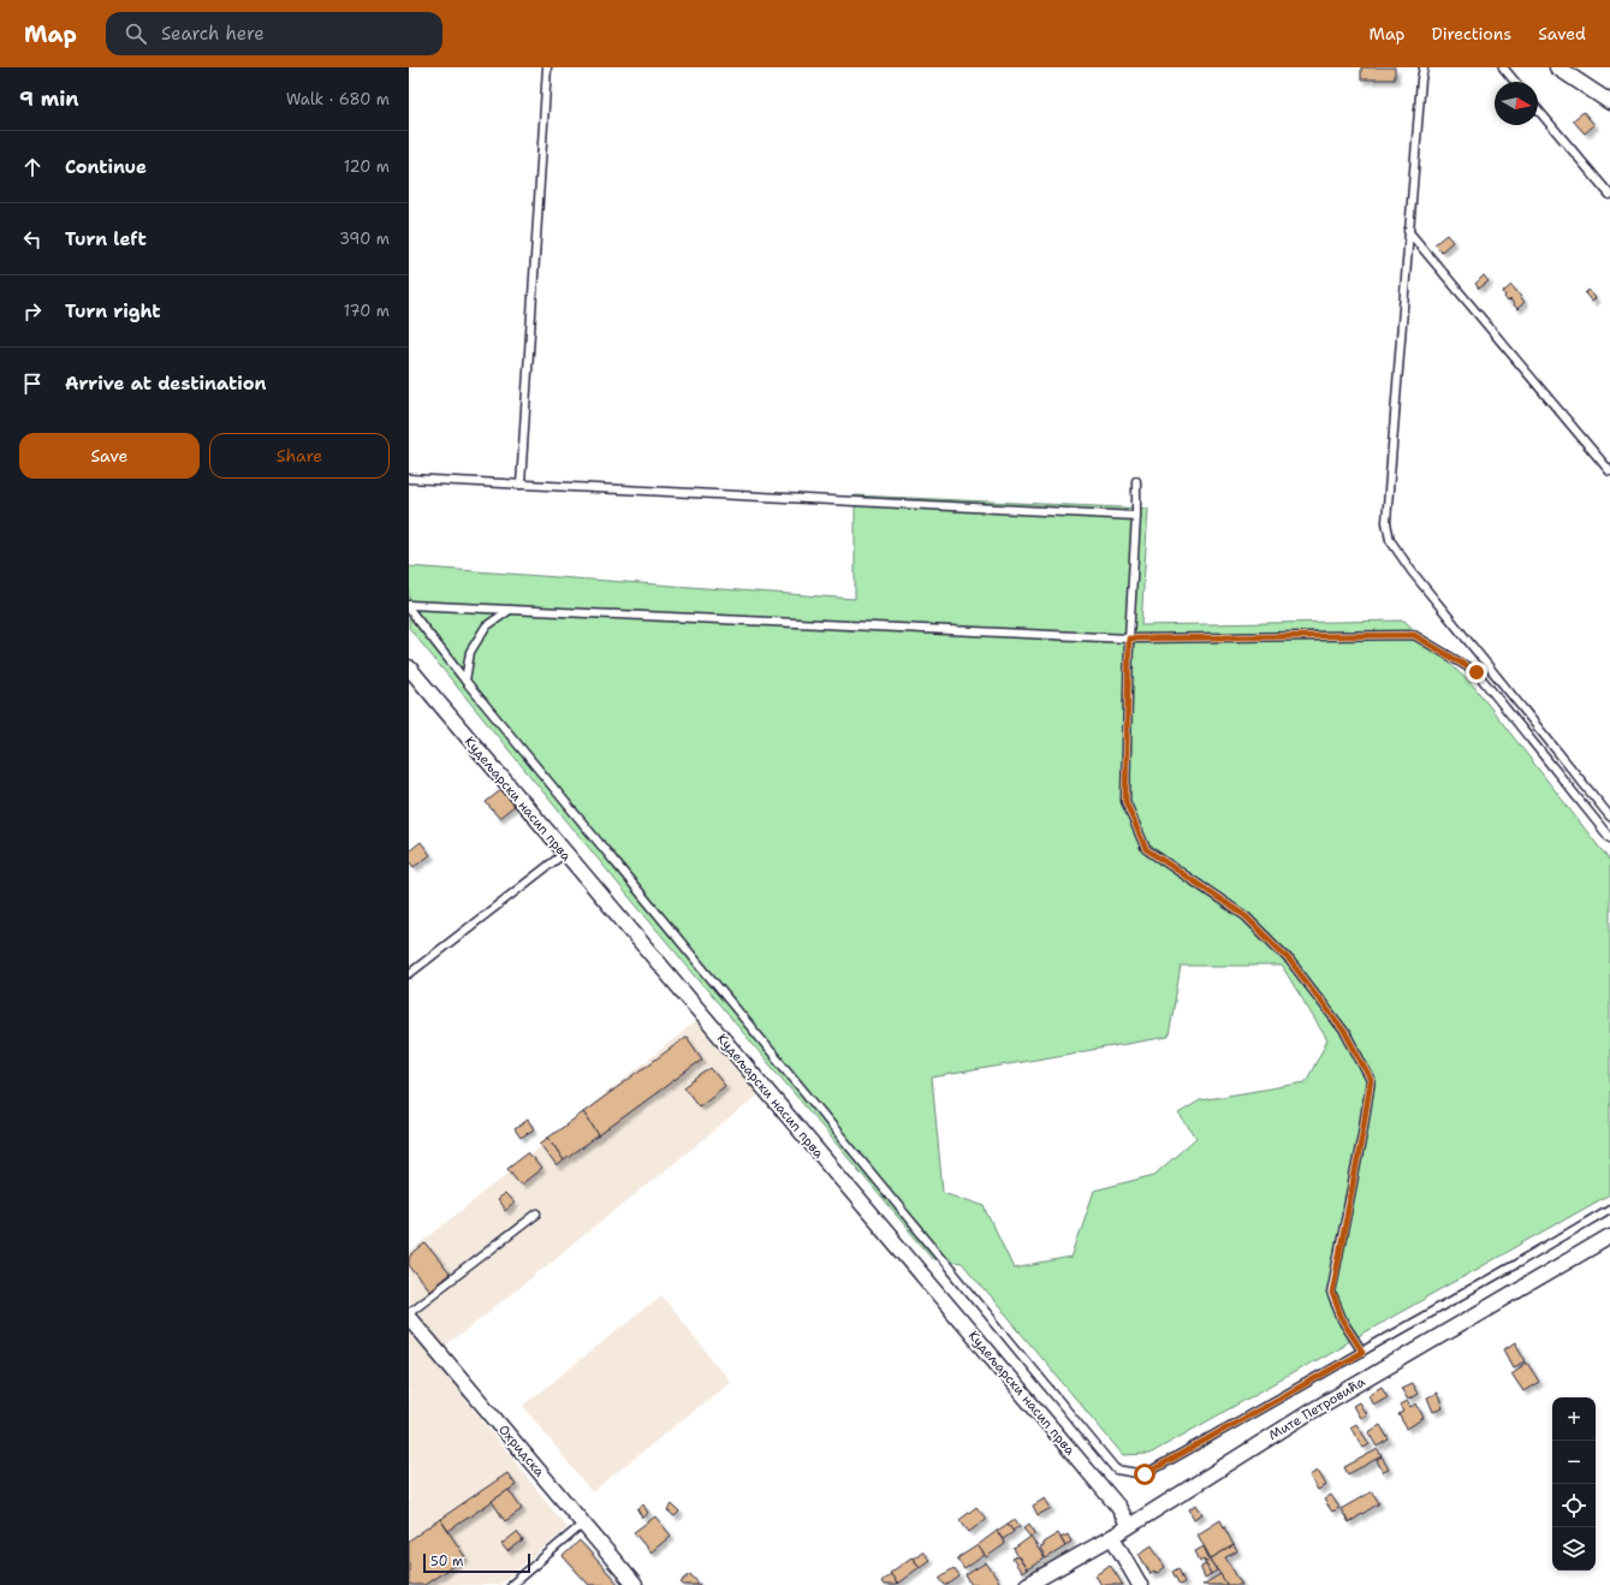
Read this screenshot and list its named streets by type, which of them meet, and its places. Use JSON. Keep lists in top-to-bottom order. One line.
{"streets":{"street":["Кудељарски насип прва","Мите Петровића","Охридска"]},"crossings":[["Кудељарски насип прва","Мите Петровића"]],"scale_bar":"50 m","north":"right","page":{"header":"Map","search":"Search here","nav":["Map","Directions","Saved"],"heading":["9 min","Walk · 680 m"],"list":[["Continue","120 m"],["Turn left","390 m"],["Turn right","170 m"],"Arrive at destination"],"buttons":["Save","Share"],"map_buttons":["+","−"],"scale":"50 m"}}
